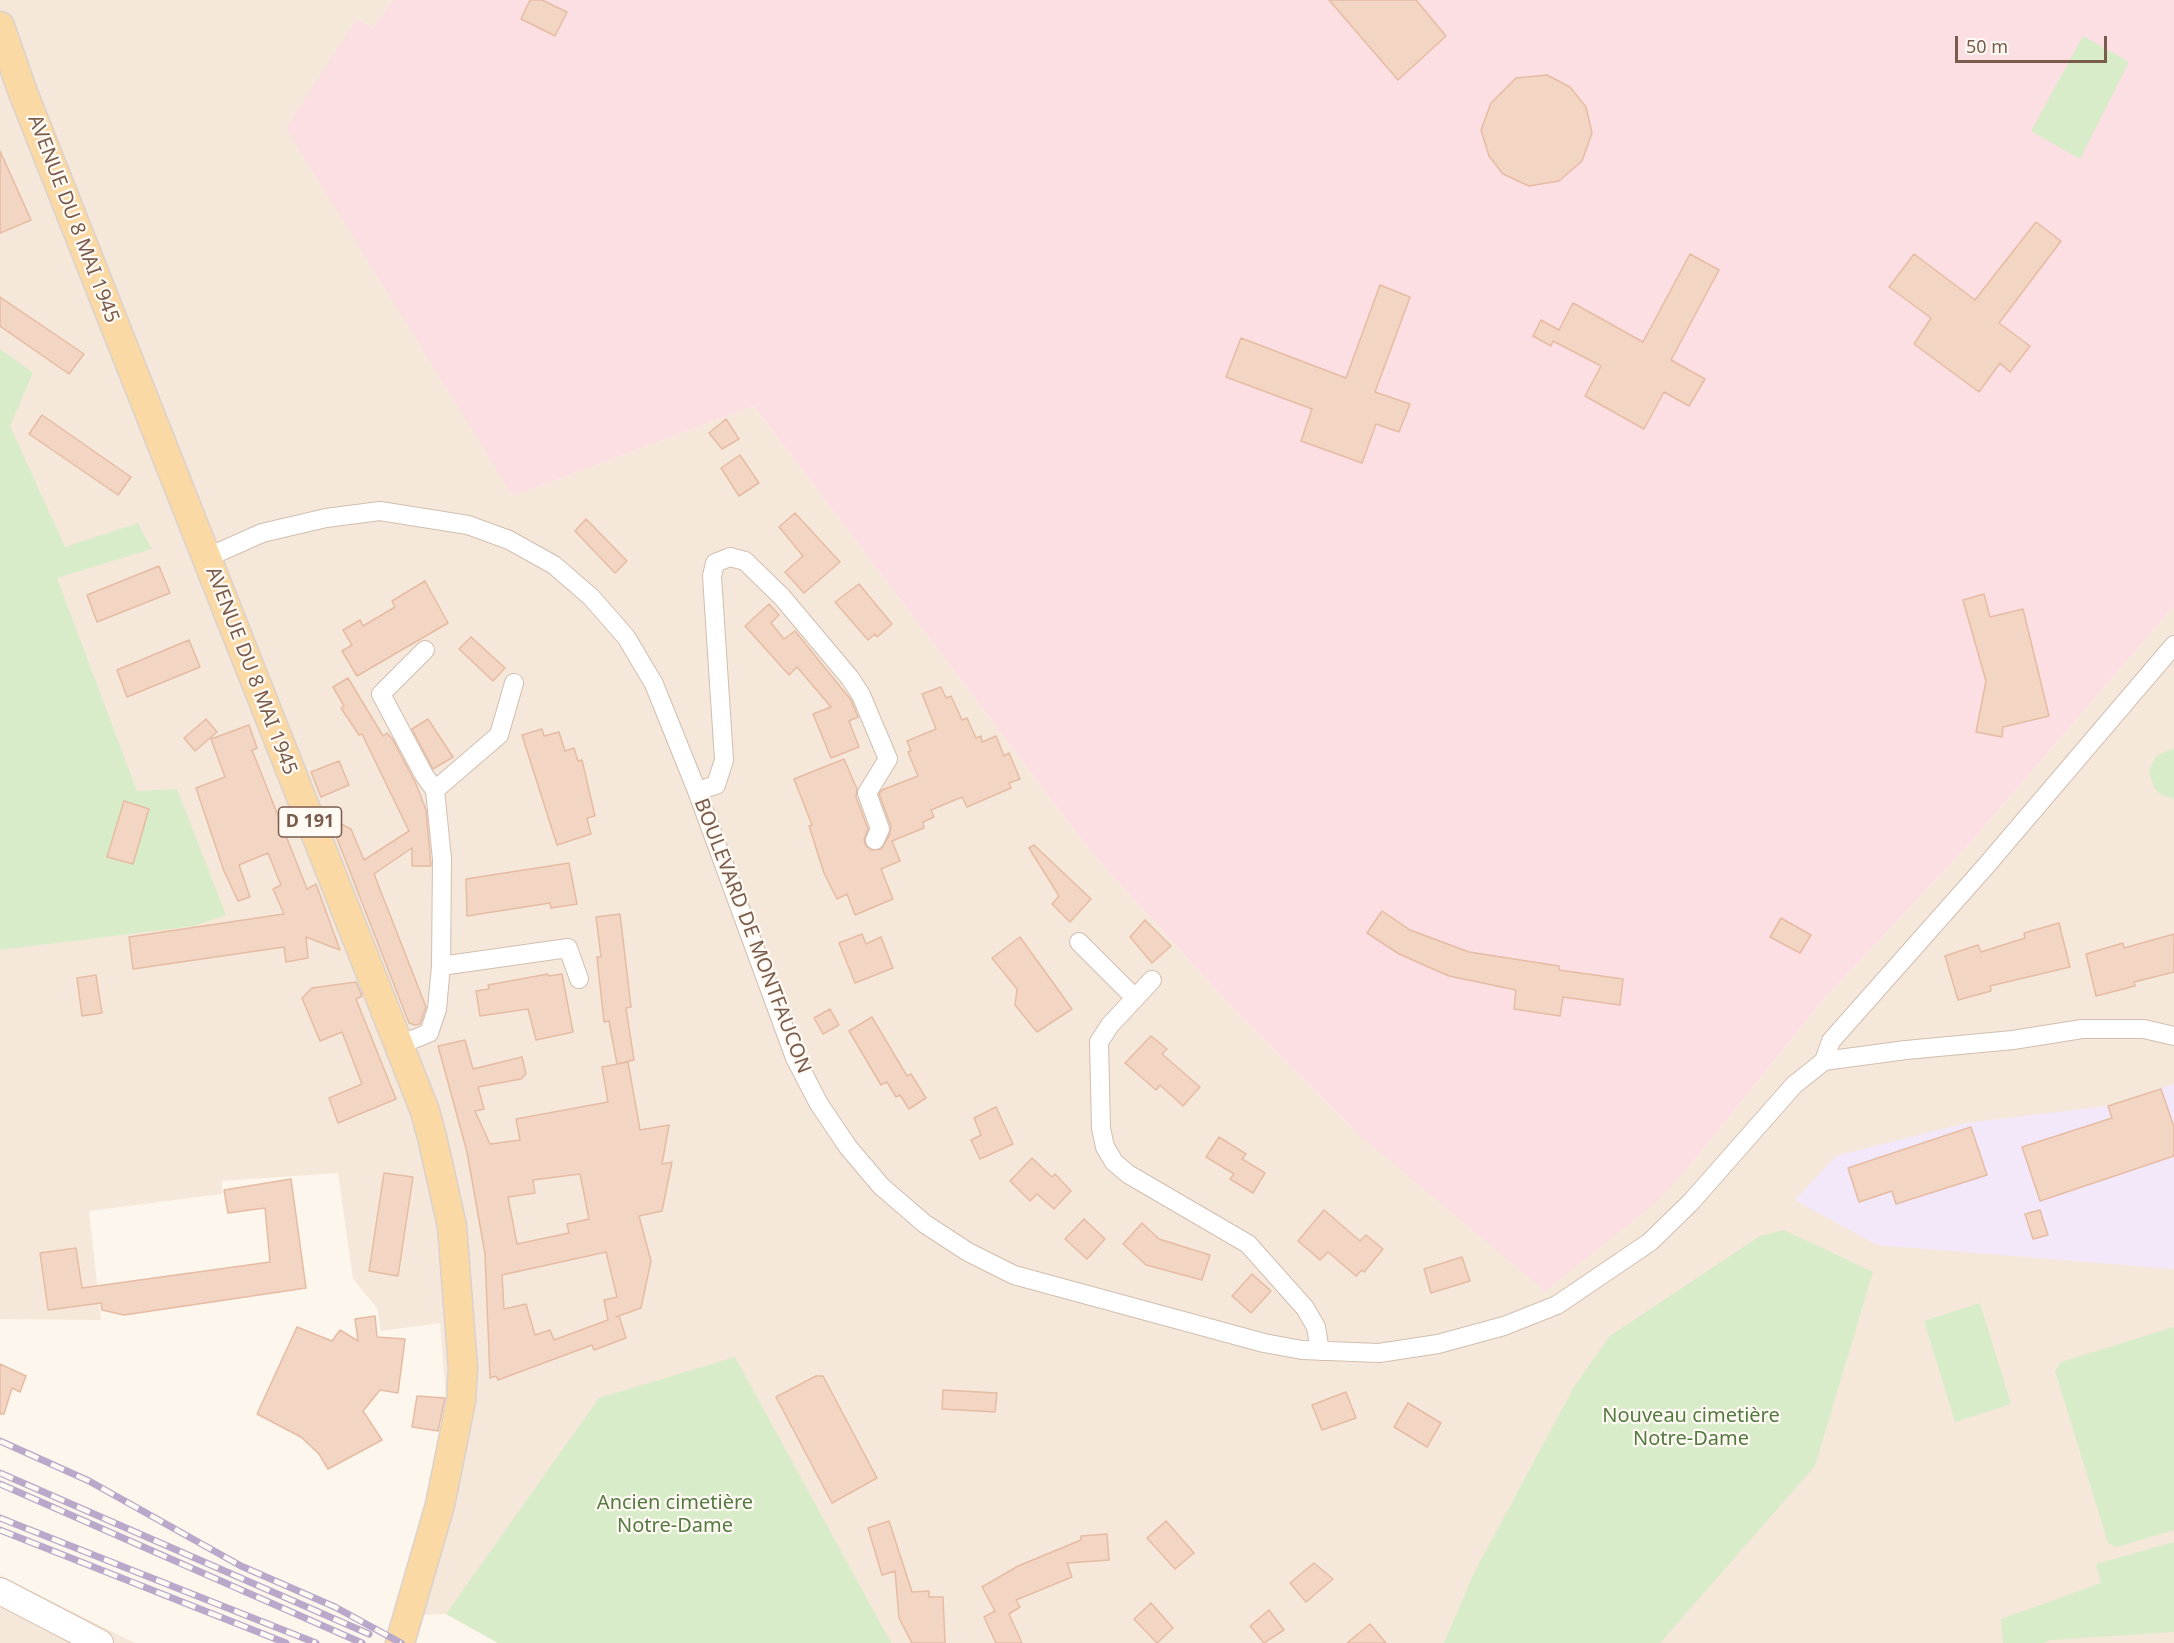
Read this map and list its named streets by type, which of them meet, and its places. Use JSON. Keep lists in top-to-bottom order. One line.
{"streets":{"main road":["AVENUE DU 8 MAI 1945","D 191"],"street":["BOULEVARD DE MONTFAUCON"]},"crossings":[["AVENUE DU 8 MAI 1945","BOULEVARD DE MONTFAUCON"]],"parks":["Nouveau cimetière Notre-Dame","Ancien cimetière Notre-Dame"],"scale_bar":"50 m"}
